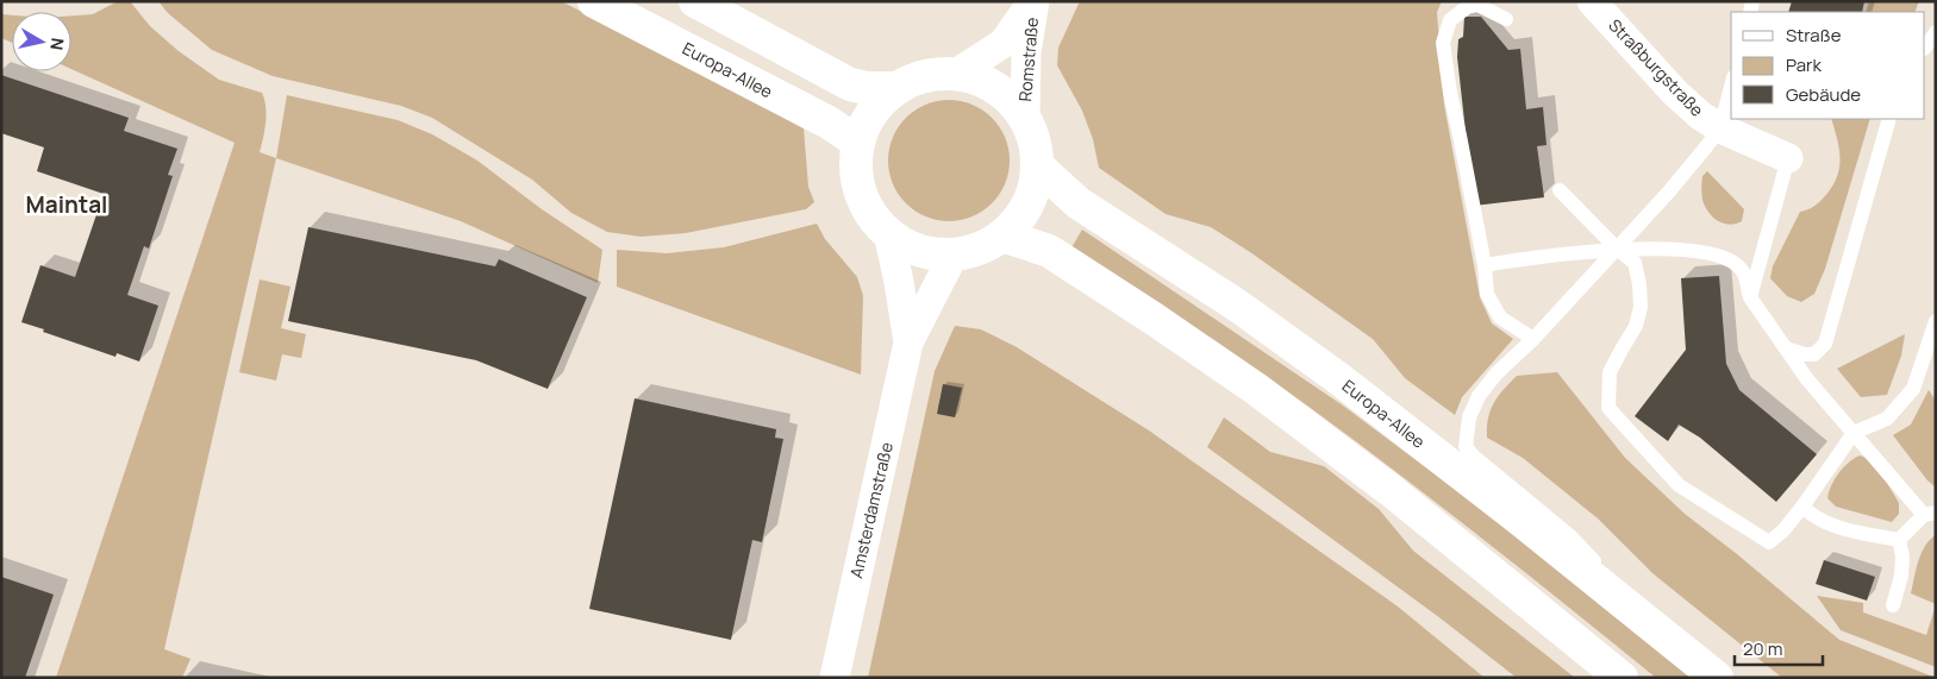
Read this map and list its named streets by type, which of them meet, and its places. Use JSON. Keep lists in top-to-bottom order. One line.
{"streets":{"street":["Romstraße","Straßburgstraße","Europa-Allee","Amsterdamstraße"]},"crossings":[["Romstraße","Europa-Allee"],["Romstraße","Amsterdamstraße"],["Europa-Allee","Amsterdamstraße"]],"districts":["Maintal"],"legend":["Straße","Park","Gebäude"],"scale_bar":"20 m","north":"right"}
